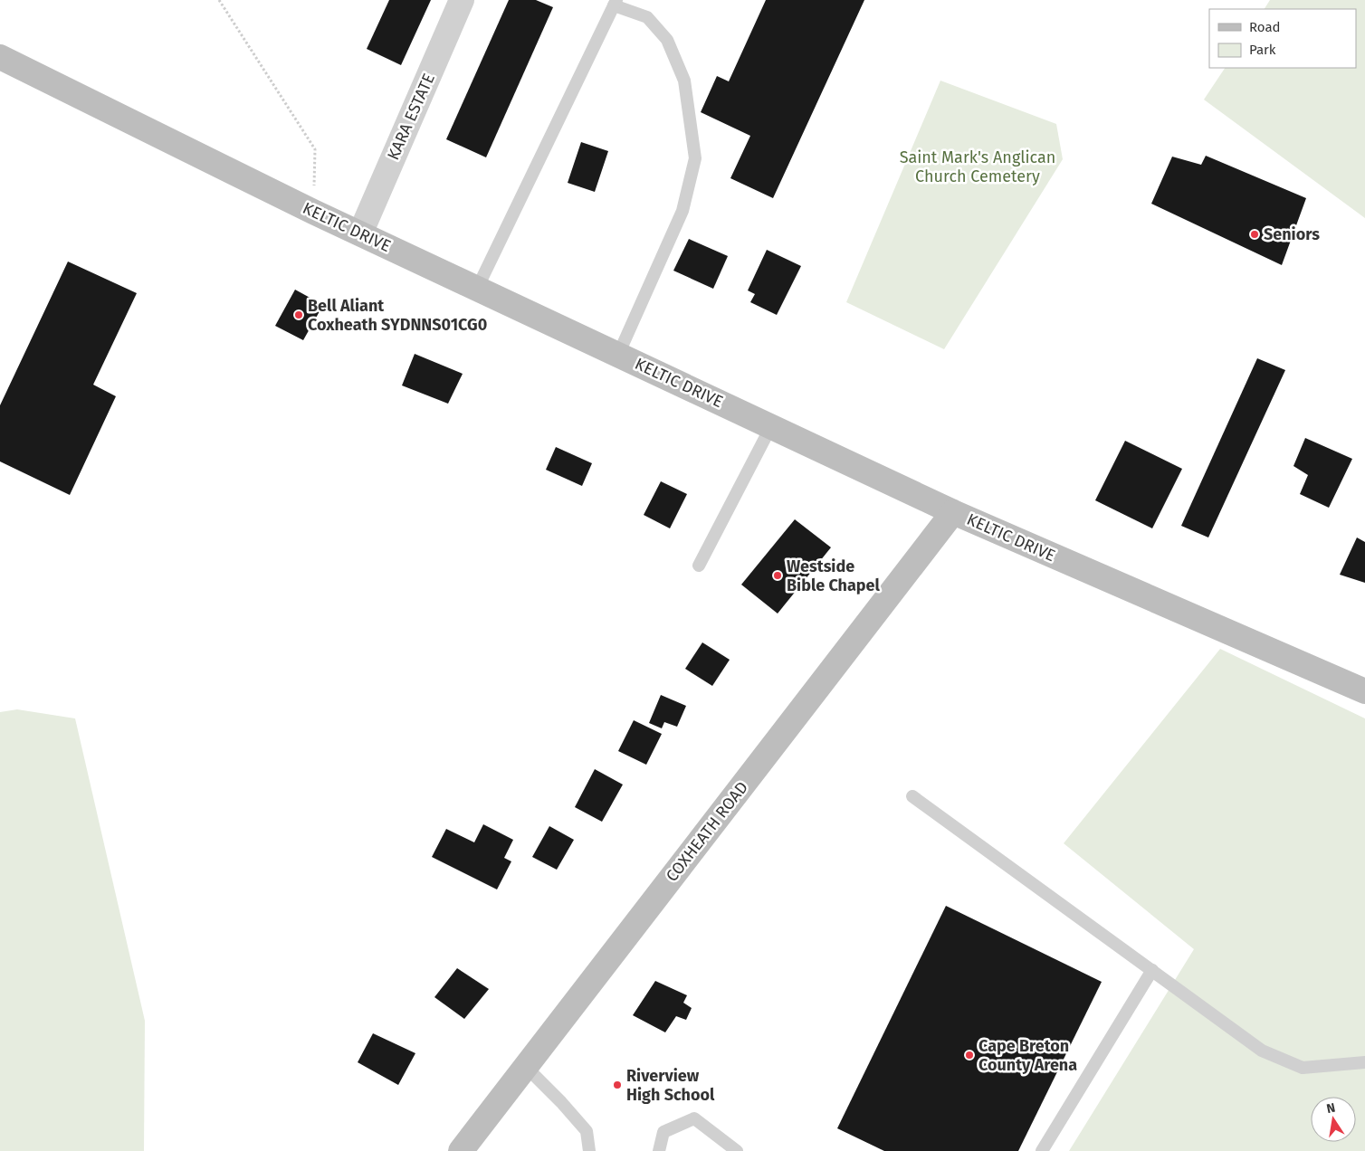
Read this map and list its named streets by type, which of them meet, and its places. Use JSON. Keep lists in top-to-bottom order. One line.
{"streets":{"main road":["KELTIC DRIVE","COXHEATH ROAD"],"street":["KARA ESTATE"]},"crossings":[["KARA ESTATE","KELTIC DRIVE"],["KELTIC DRIVE","COXHEATH ROAD"]],"parks":["Saint Mark's Anglican Church Cemetery"],"places":["Seniors","Bell Aliant Coxheath SYDNNS01CG0","Westside Bible Chapel","Cape Breton County Arena","Riverview High School"],"legend":["Road","Park"],"north":"top"}
